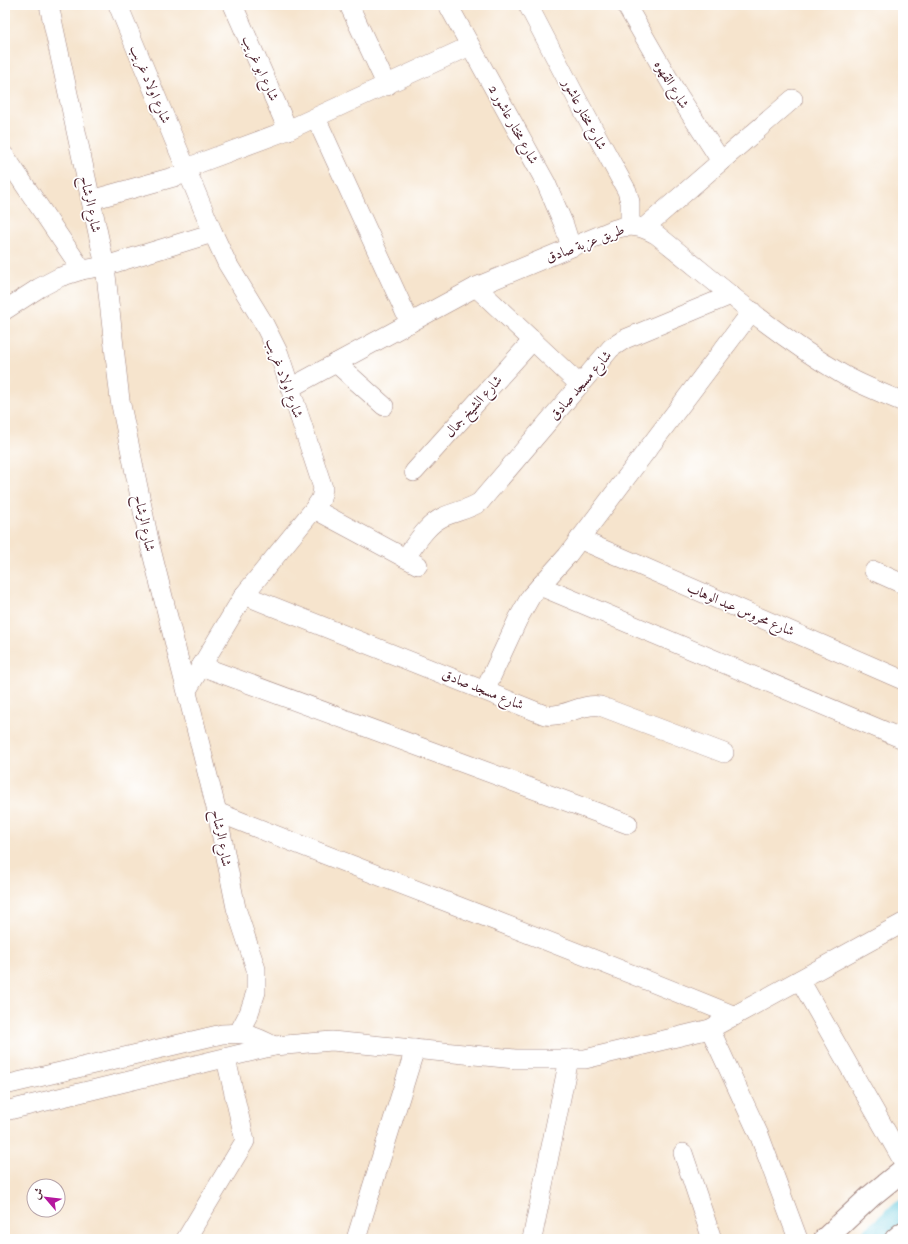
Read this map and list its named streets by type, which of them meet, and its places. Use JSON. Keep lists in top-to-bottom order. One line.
{"streets":{"street":["شارع ابو غريب","شارع اولاد غريب","شارع القهوه","شارع مختار عاشور","شارع مختار عاشور 2","شارع الرشاح","طريق عزبة صادق","شارع مسجد صادق","شارع الشيخ جمال","شارع محروس عبد الوهاب"]},"crossings":[["شارع اولاد غريب","شارع الرشاح"],["شارع اولاد غريب","طريق عزبة صادق"],["شارع اولاد غريب","شارع مسجد صادق"],["شارع مختار عاشور","طريق عزبة صادق"],["شارع مختار عاشور 2","طريق عزبة صادق"],["طريق عزبة صادق","شارع مسجد صادق"]],"north":"top left"}
